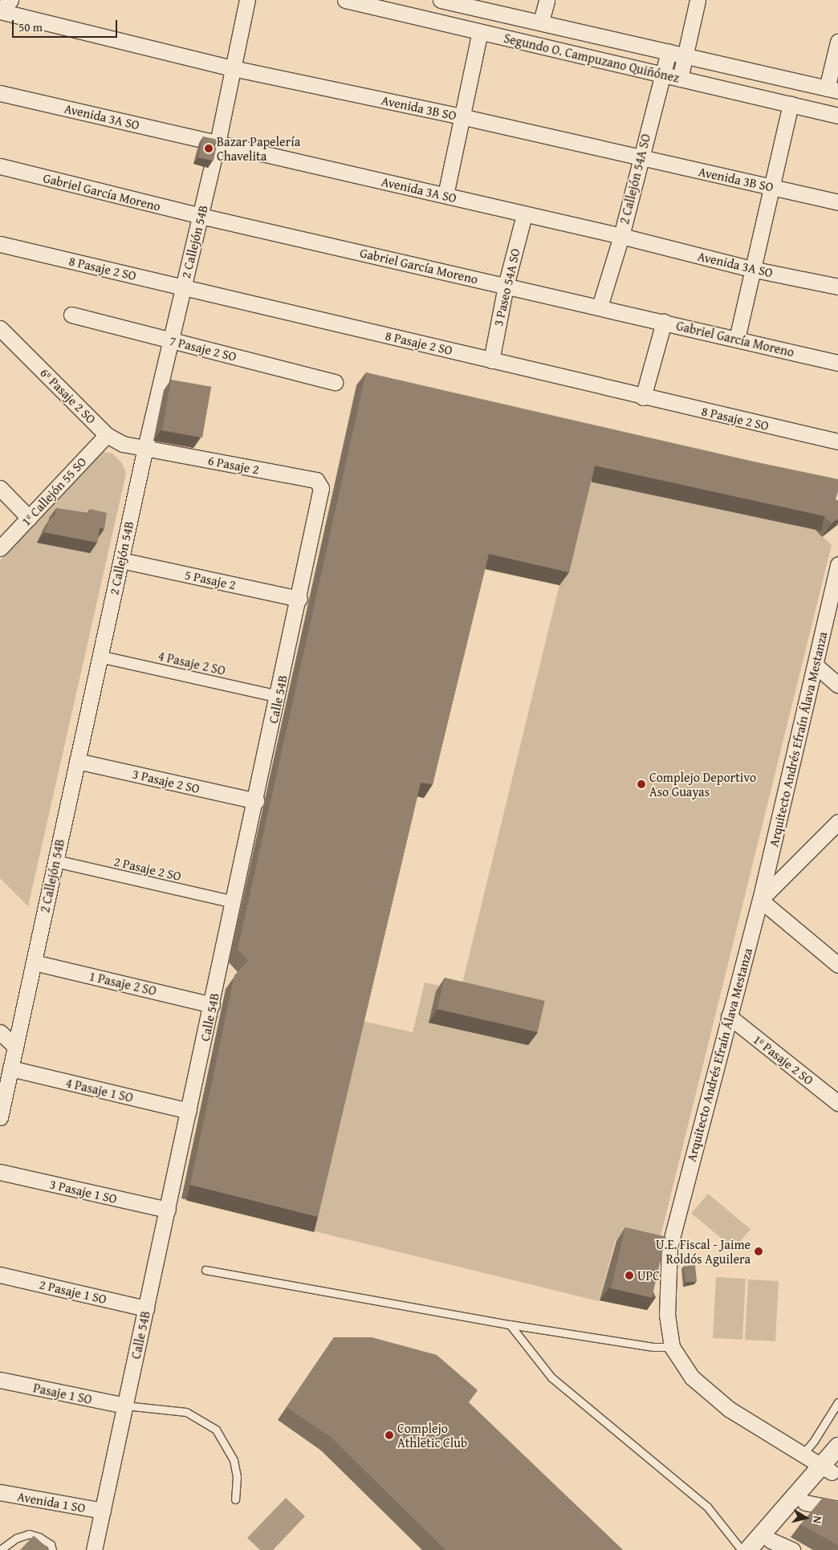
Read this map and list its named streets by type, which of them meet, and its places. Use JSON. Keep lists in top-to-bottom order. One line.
{"streets":{"street":["Segundo O. Campuzano Quiñónez","Avenida 3B SO","Avenida 3A SO","2 Callejón 54A SO","Gabriel García Moreno","2 Callejón 54B","8 Pasaje 2 SO","3 Paseo 54A SO","7 Pasaje 2 SO","6º Pasaje 2 SO","6 Pasaje 2","1º Callejón 55 SO","5 Pasaje 2","4 Pasaje 2 SO","Calle 54B","Arquitecto Andrés Efraín Álava Mestanza","3 Pasaje 2 SO","2 Pasaje 2 SO","1 Pasaje 2 SO","1º Pasaje 2 SO","4 Pasaje 1 SO","3 Pasaje 1 SO","2 Pasaje 1 SO","Pasaje 1 SO","Avenida 1 SO"]},"crossings":[["Segundo O. Campuzano Quiñónez","2 Callejón 54A SO"],["Avenida 3B SO","2 Callejón 54A SO"],["Avenida 3B SO","2 Callejón 54B"],["Avenida 3A SO","2 Callejón 54A SO"],["Avenida 3A SO","2 Callejón 54B"],["Avenida 3A SO","3 Paseo 54A SO"],["2 Callejón 54A SO","Gabriel García Moreno"],["Gabriel García Moreno","2 Callejón 54B"],["Gabriel García Moreno","3 Paseo 54A SO"],["2 Callejón 54B","8 Pasaje 2 SO"],["2 Callejón 54B","7 Pasaje 2 SO"],["2 Callejón 54B","6º Pasaje 2 SO"],["2 Callejón 54B","6 Pasaje 2"],["2 Callejón 54B","5 Pasaje 2"],["2 Callejón 54B","4 Pasaje 2 SO"],["2 Callejón 54B","3 Pasaje 2 SO"],["2 Callejón 54B","2 Pasaje 2 SO"],["2 Callejón 54B","1 Pasaje 2 SO"],["2 Callejón 54B","4 Pasaje 1 SO"],["8 Pasaje 2 SO","3 Paseo 54A SO"],["6º Pasaje 2 SO","6 Pasaje 2"],["6º Pasaje 2 SO","1º Callejón 55 SO"],["6 Pasaje 2","Calle 54B"],["5 Pasaje 2","Calle 54B"],["4 Pasaje 2 SO","Calle 54B"],["Calle 54B","3 Pasaje 2 SO"],["Calle 54B","2 Pasaje 2 SO"],["Calle 54B","1 Pasaje 2 SO"],["Calle 54B","4 Pasaje 1 SO"],["Calle 54B","3 Pasaje 1 SO"],["Calle 54B","2 Pasaje 1 SO"],["Calle 54B","Pasaje 1 SO"],["Calle 54B","Avenida 1 SO"],["Arquitecto Andrés Efraín Álava Mestanza","1º Pasaje 2 SO"]],"places":["Bazar Papelería Chavelita","Complejo Deportivo Aso Guayas","U.E. Fiscal - Jaime Roldós Aguilera","UPC","Complejo Athletic Club"],"scale_bar":"50 m","north":"right"}
